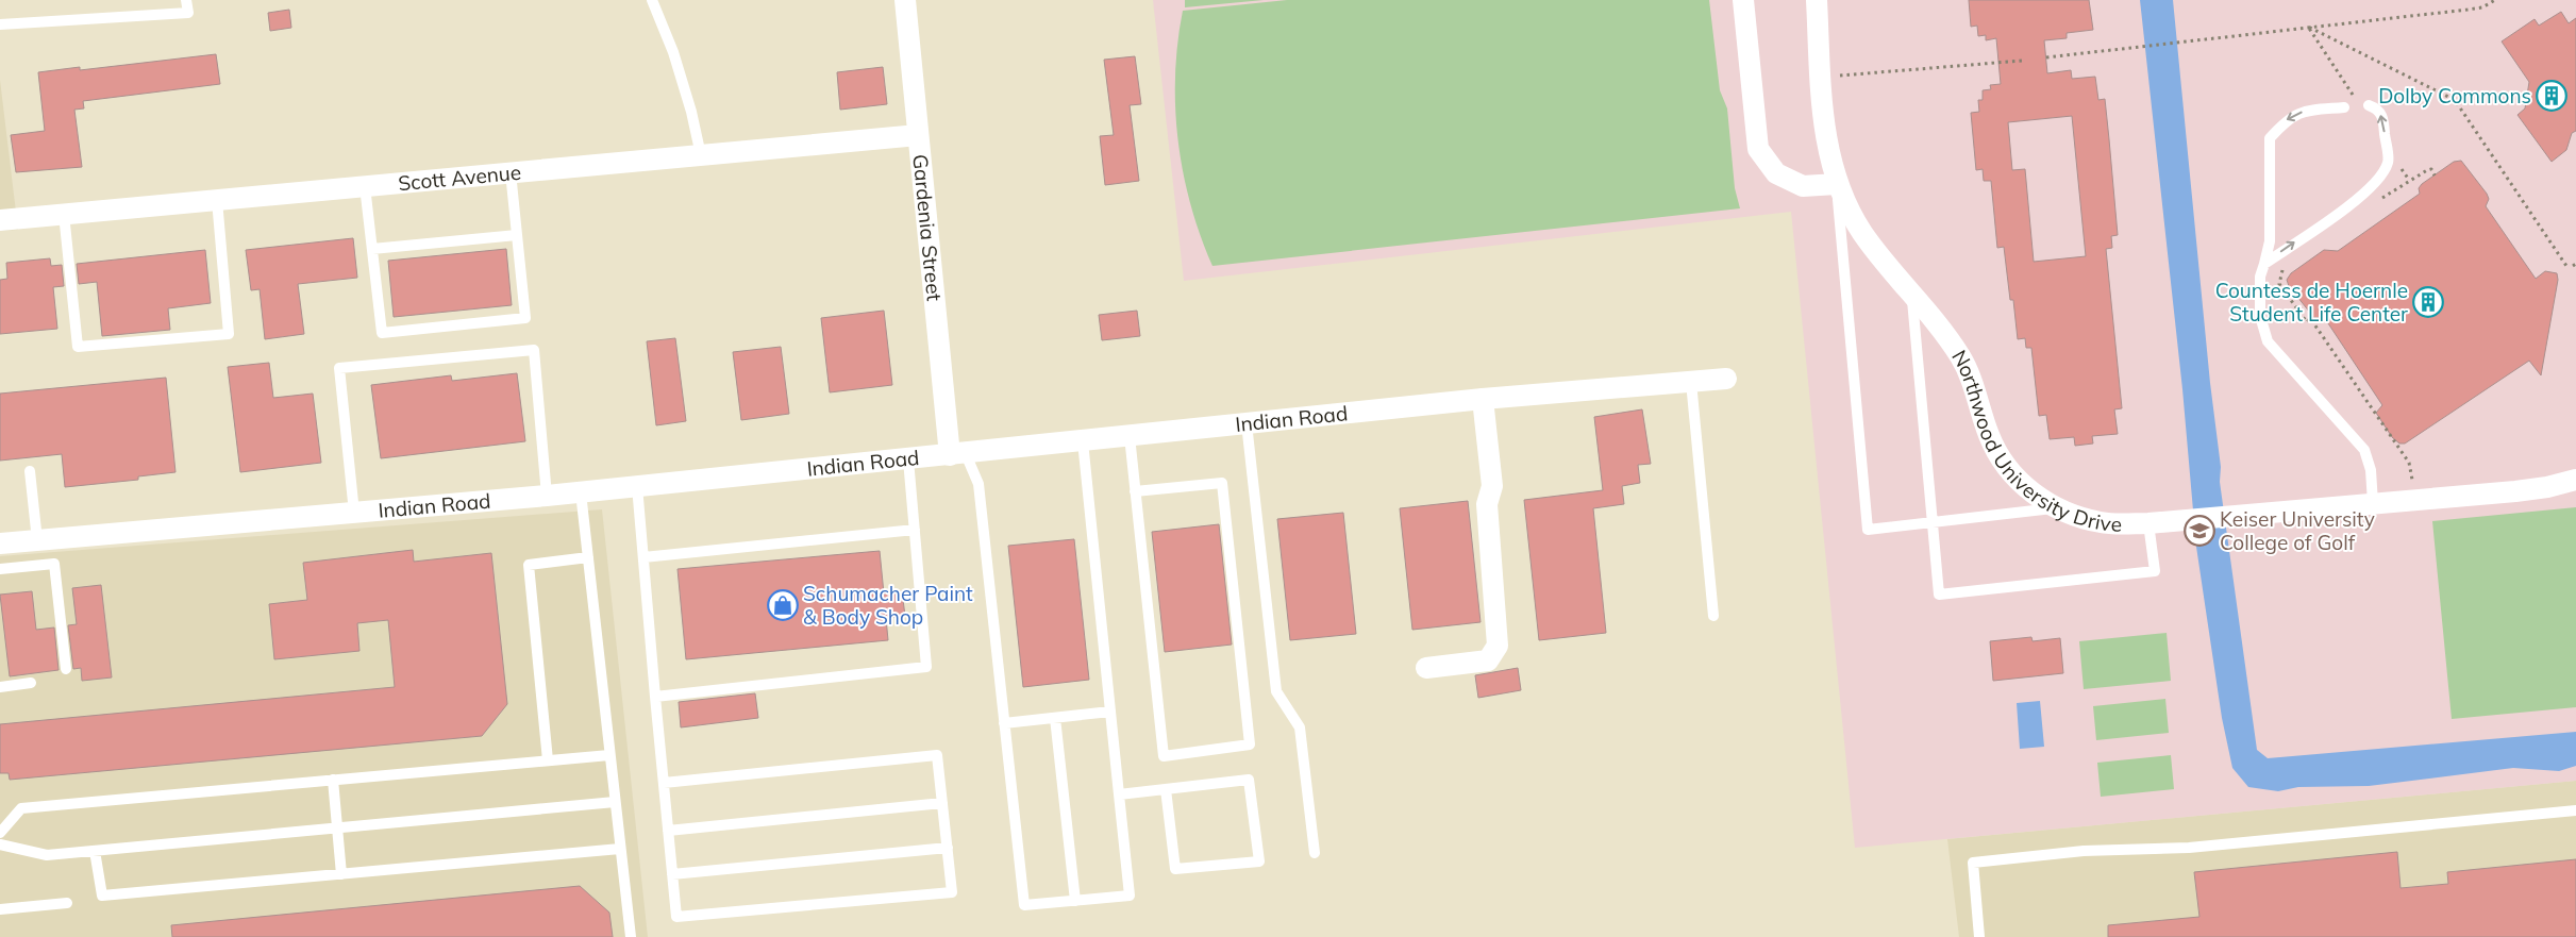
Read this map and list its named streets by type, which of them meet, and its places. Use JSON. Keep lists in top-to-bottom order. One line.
{"streets":{"street":["Scott Avenue","Gardenia Street","Indian Road","Northwood University Drive"]},"crossings":[["Scott Avenue","Gardenia Street"],["Gardenia Street","Indian Road"]],"places":{"building":["Dolby Commons","Countess de Hoernle Student Life Center"],"school or university":["Keiser University College of Golf"],"shop":["Schumacher Paint & Body Shop"]}}
